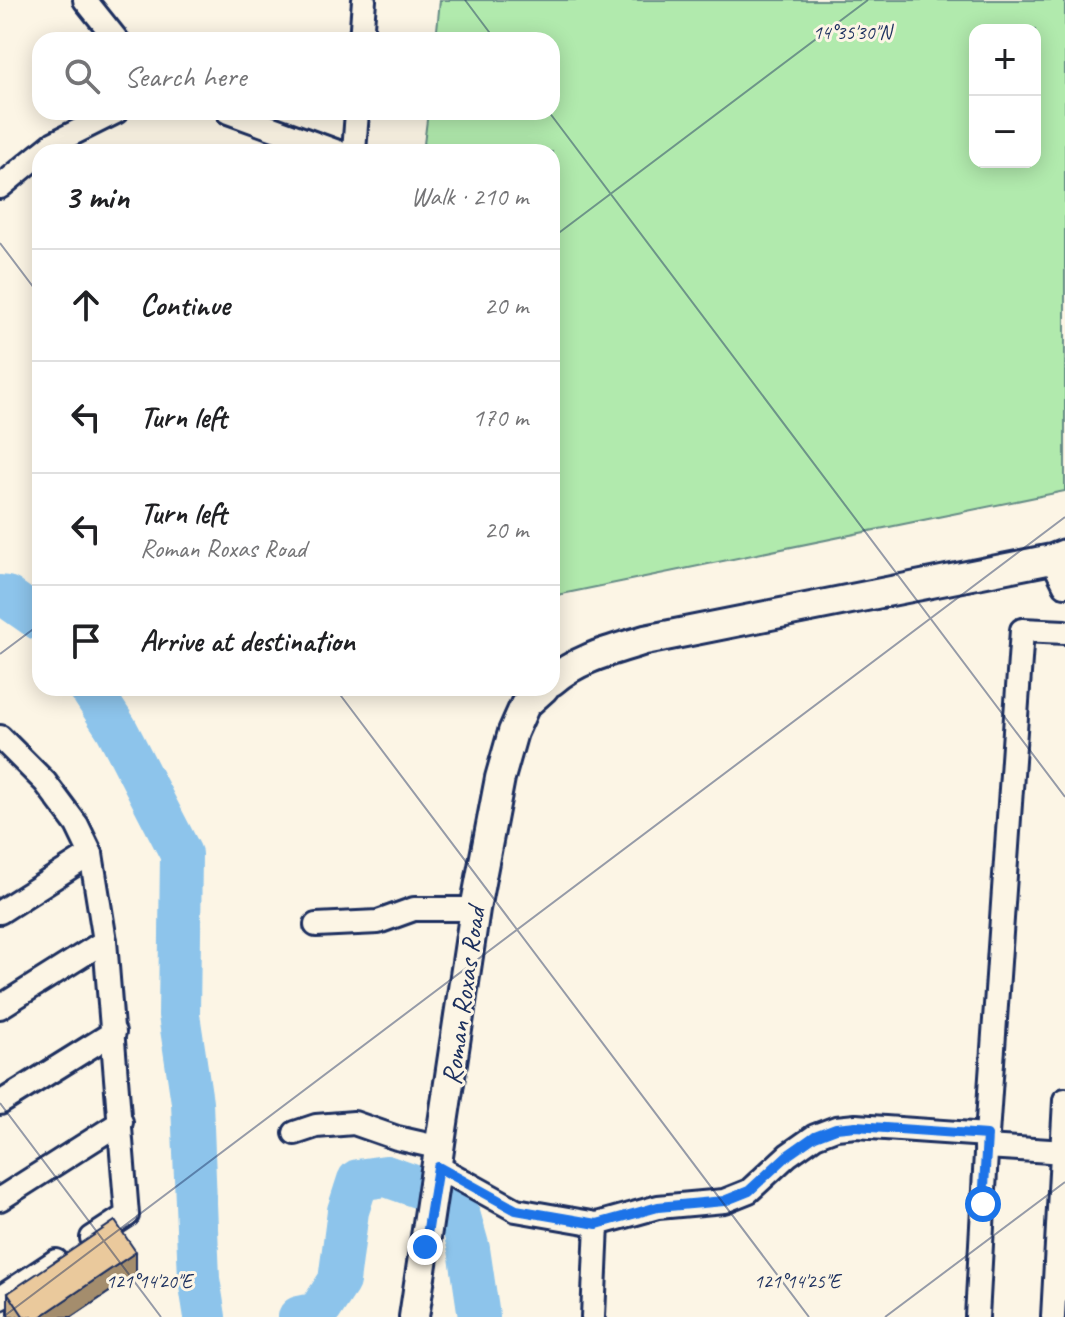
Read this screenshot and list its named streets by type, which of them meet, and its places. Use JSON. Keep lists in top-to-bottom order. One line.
{"streets":{"main road":["Roman Roxas Road"]},"page":{"map_buttons":["+","−"],"search":"Search here","heading":["3 min","Walk · 210 m"],"list":[["Continue","20 m"],["Turn left","170 m"],["Turn left","Roman Roxas Road","20 m"],"Arrive at destination"]},"coordinates":["14°35'30\"N","121°14'20\"E","121°14'25\"E"]}
